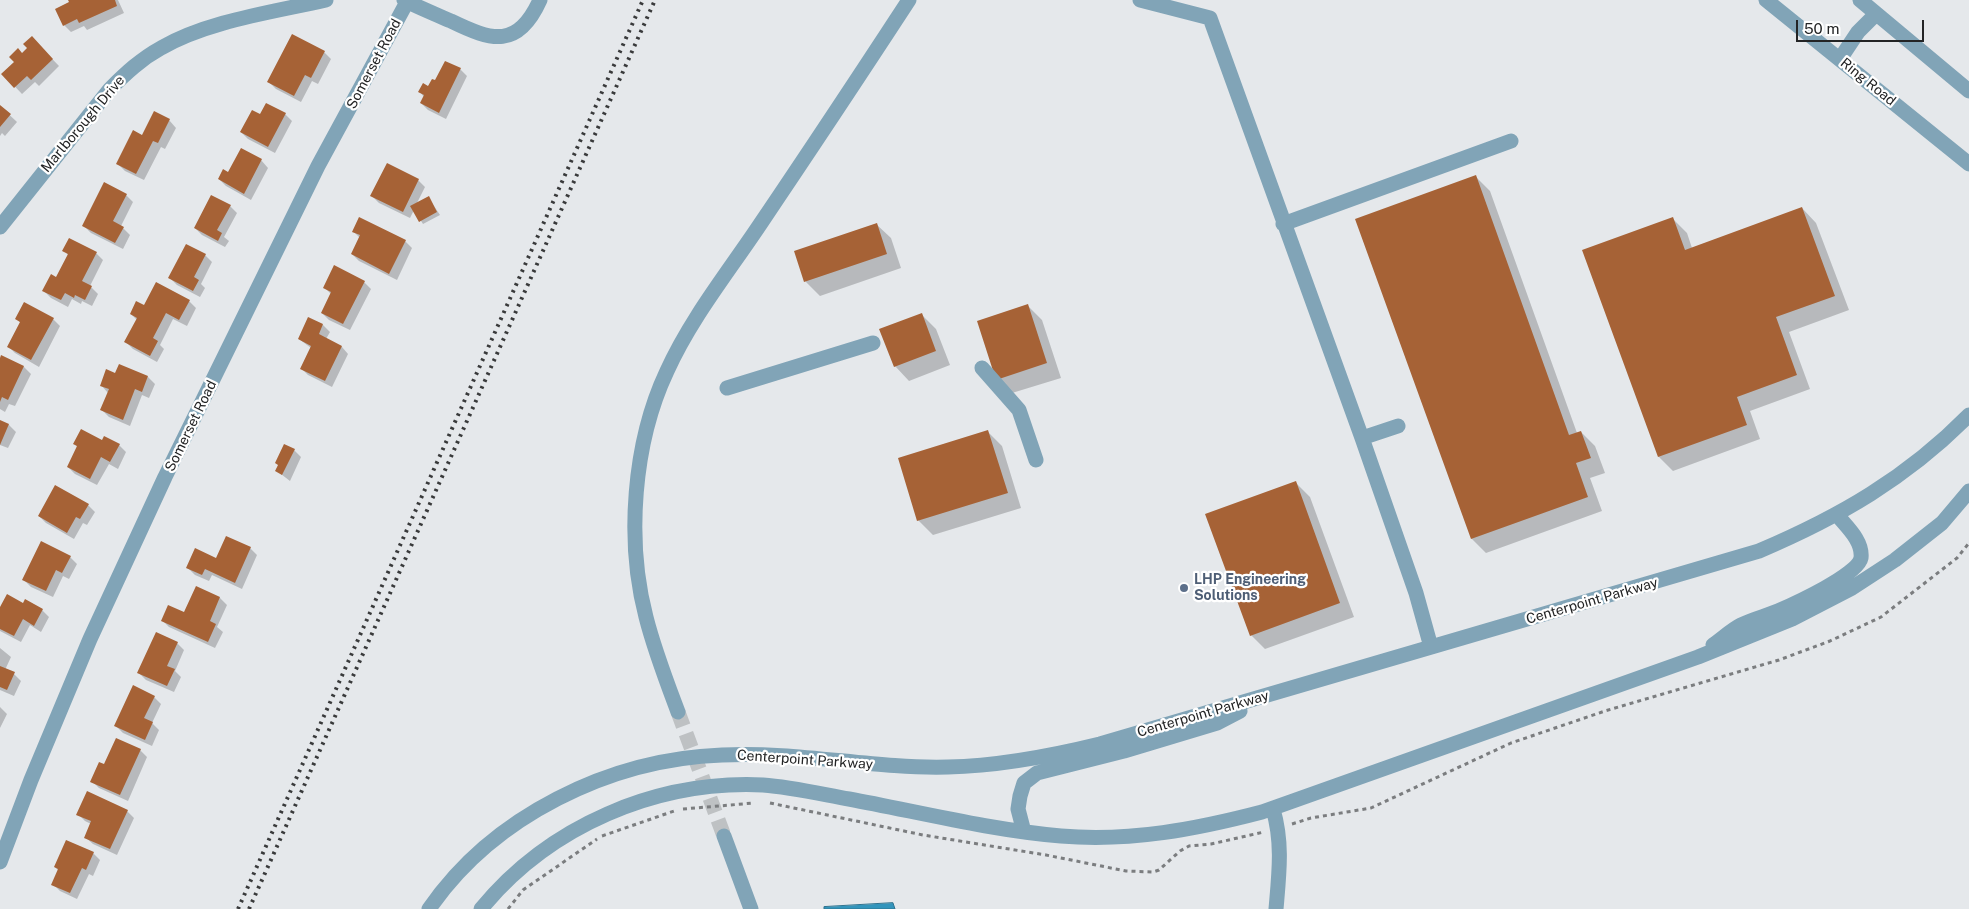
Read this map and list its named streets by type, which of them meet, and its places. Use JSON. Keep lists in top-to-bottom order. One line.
{"streets":{"street":["Somerset Road","Ring Road","Marlborough Drive","Centerpoint Parkway"]},"places":["LHP Engineering Solutions"],"scale_bar":"50 m"}
